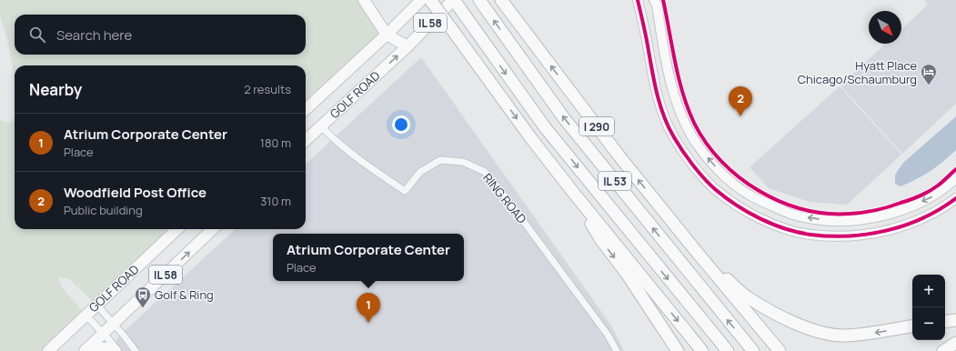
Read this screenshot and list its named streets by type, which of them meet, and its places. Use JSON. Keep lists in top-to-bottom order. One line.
{"streets":{"highway":["I 290","IL 53"],"main road":["IL 58","GOLF ROAD"],"street":["RING ROAD"]},"crossings":[["IL 58","GOLF ROAD"],["IL 58","IL 53"],["GOLF ROAD","RING ROAD"]],"places":{"hotel":["Hyatt Place Chicago/Schaumburg"],"bus stop":["Golf & Ring"]},"north":"bottom right","page":{"search":"Search here","heading":["Nearby","2 results"],"pins":["2","1"],"list":[{"mark":"1","name":"Atrium Corporate Center","note":"Place","value":"180 m"},{"mark":"2","name":"Woodfield Post Office","note":"Public building","value":"310 m"}],"popup":["Atrium Corporate Center","Place"],"map_buttons":["+","−"]}}
